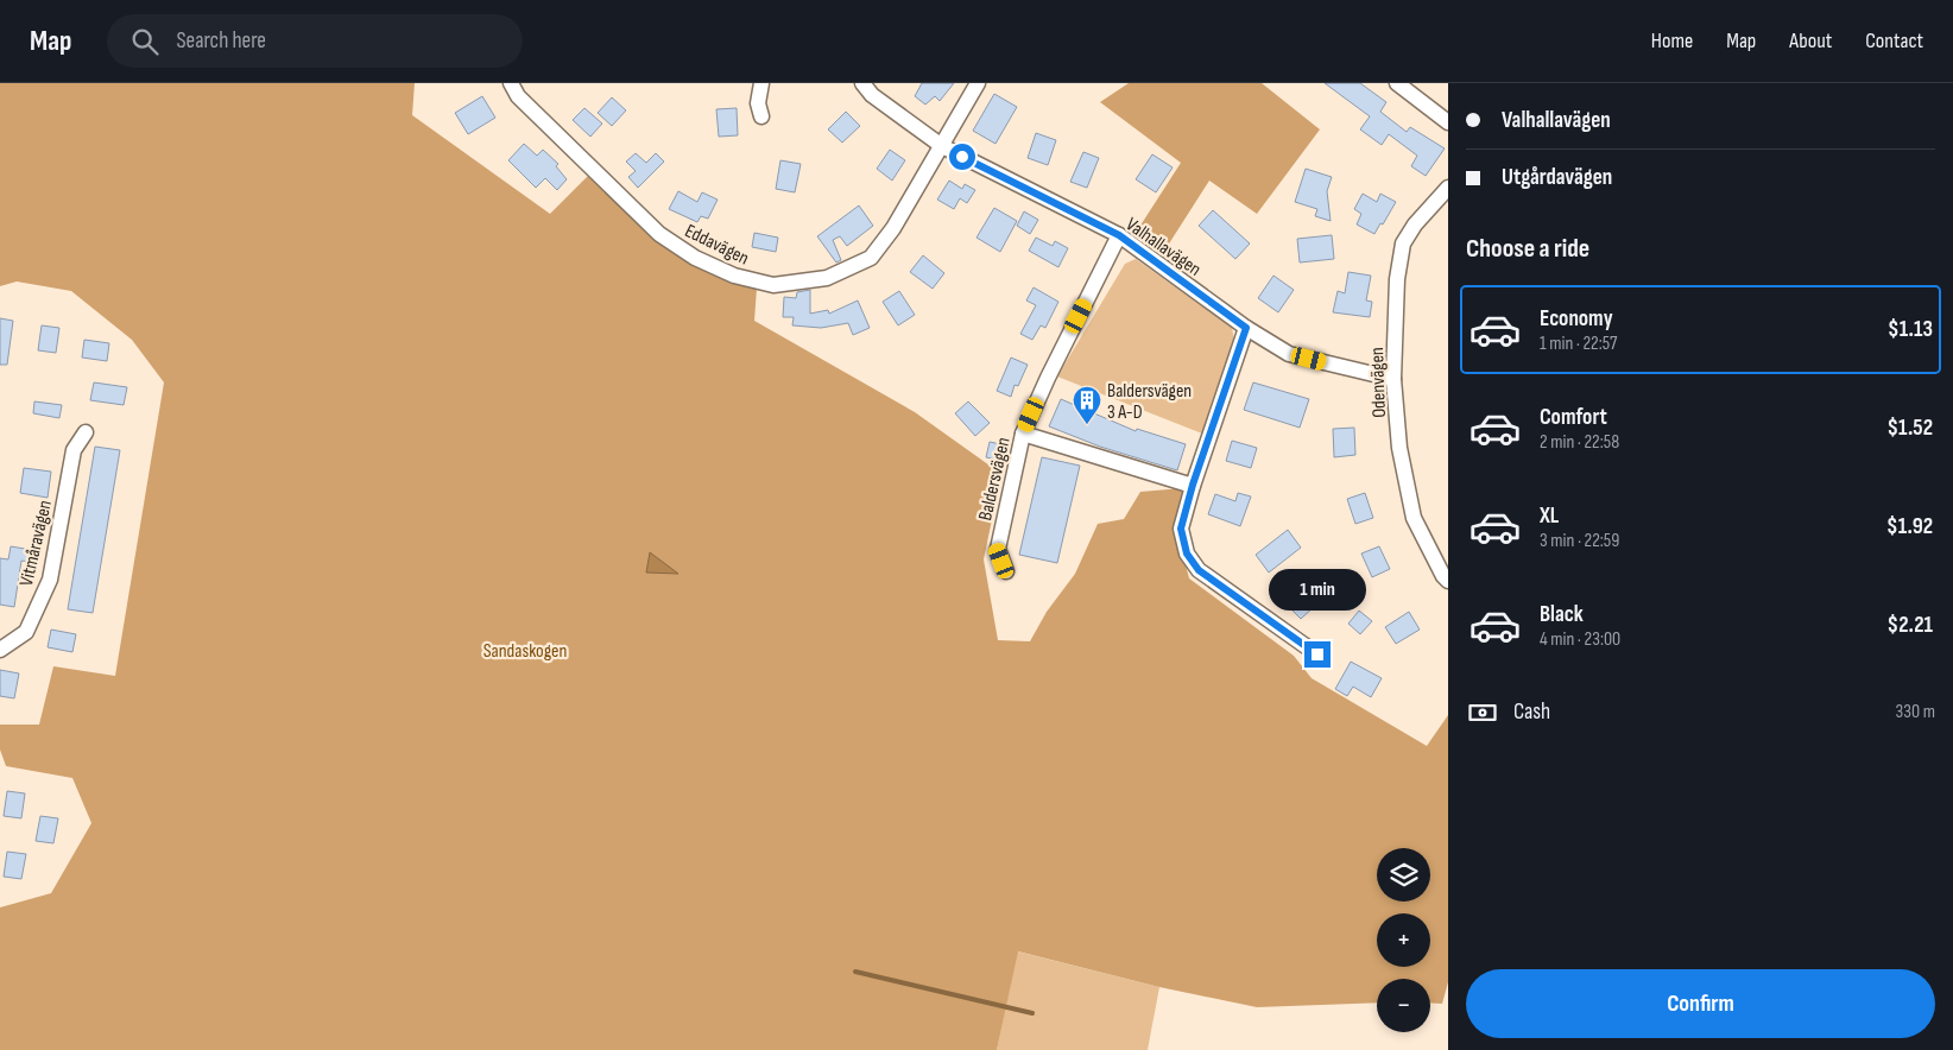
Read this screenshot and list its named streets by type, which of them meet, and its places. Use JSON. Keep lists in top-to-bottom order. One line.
{"streets":{"street":["Eddavägen","Valhallavägen","Odenvägen","Baldersvägen","Vitmåravägen"]},"crossings":[["Eddavägen","Valhallavägen"],["Valhallavägen","Odenvägen"],["Valhallavägen","Baldersvägen"]],"parks":["Sandaskogen"],"places":{"building":["Baldersvägen 3 A-D"]},"page":{"header":"Map","search":"Search here","nav":["Home","Map","About","Contact"],"banner":["Valhallavägen","Utgårdavägen"],"heading":"Choose a ride","list":[{"name":"Economy","note":"1 min · 22:57","value":"$1.13"},{"name":"Comfort","note":"2 min · 22:58","value":"$1.52"},{"name":"XL","note":"3 min · 22:59","value":"$1.92"},{"name":"Black","note":"4 min · 23:00","value":"$2.21"}],"bubble":"1 min","pay":["Cash","330 m"],"map_buttons":["+","−"],"buttons":"Confirm"}}
